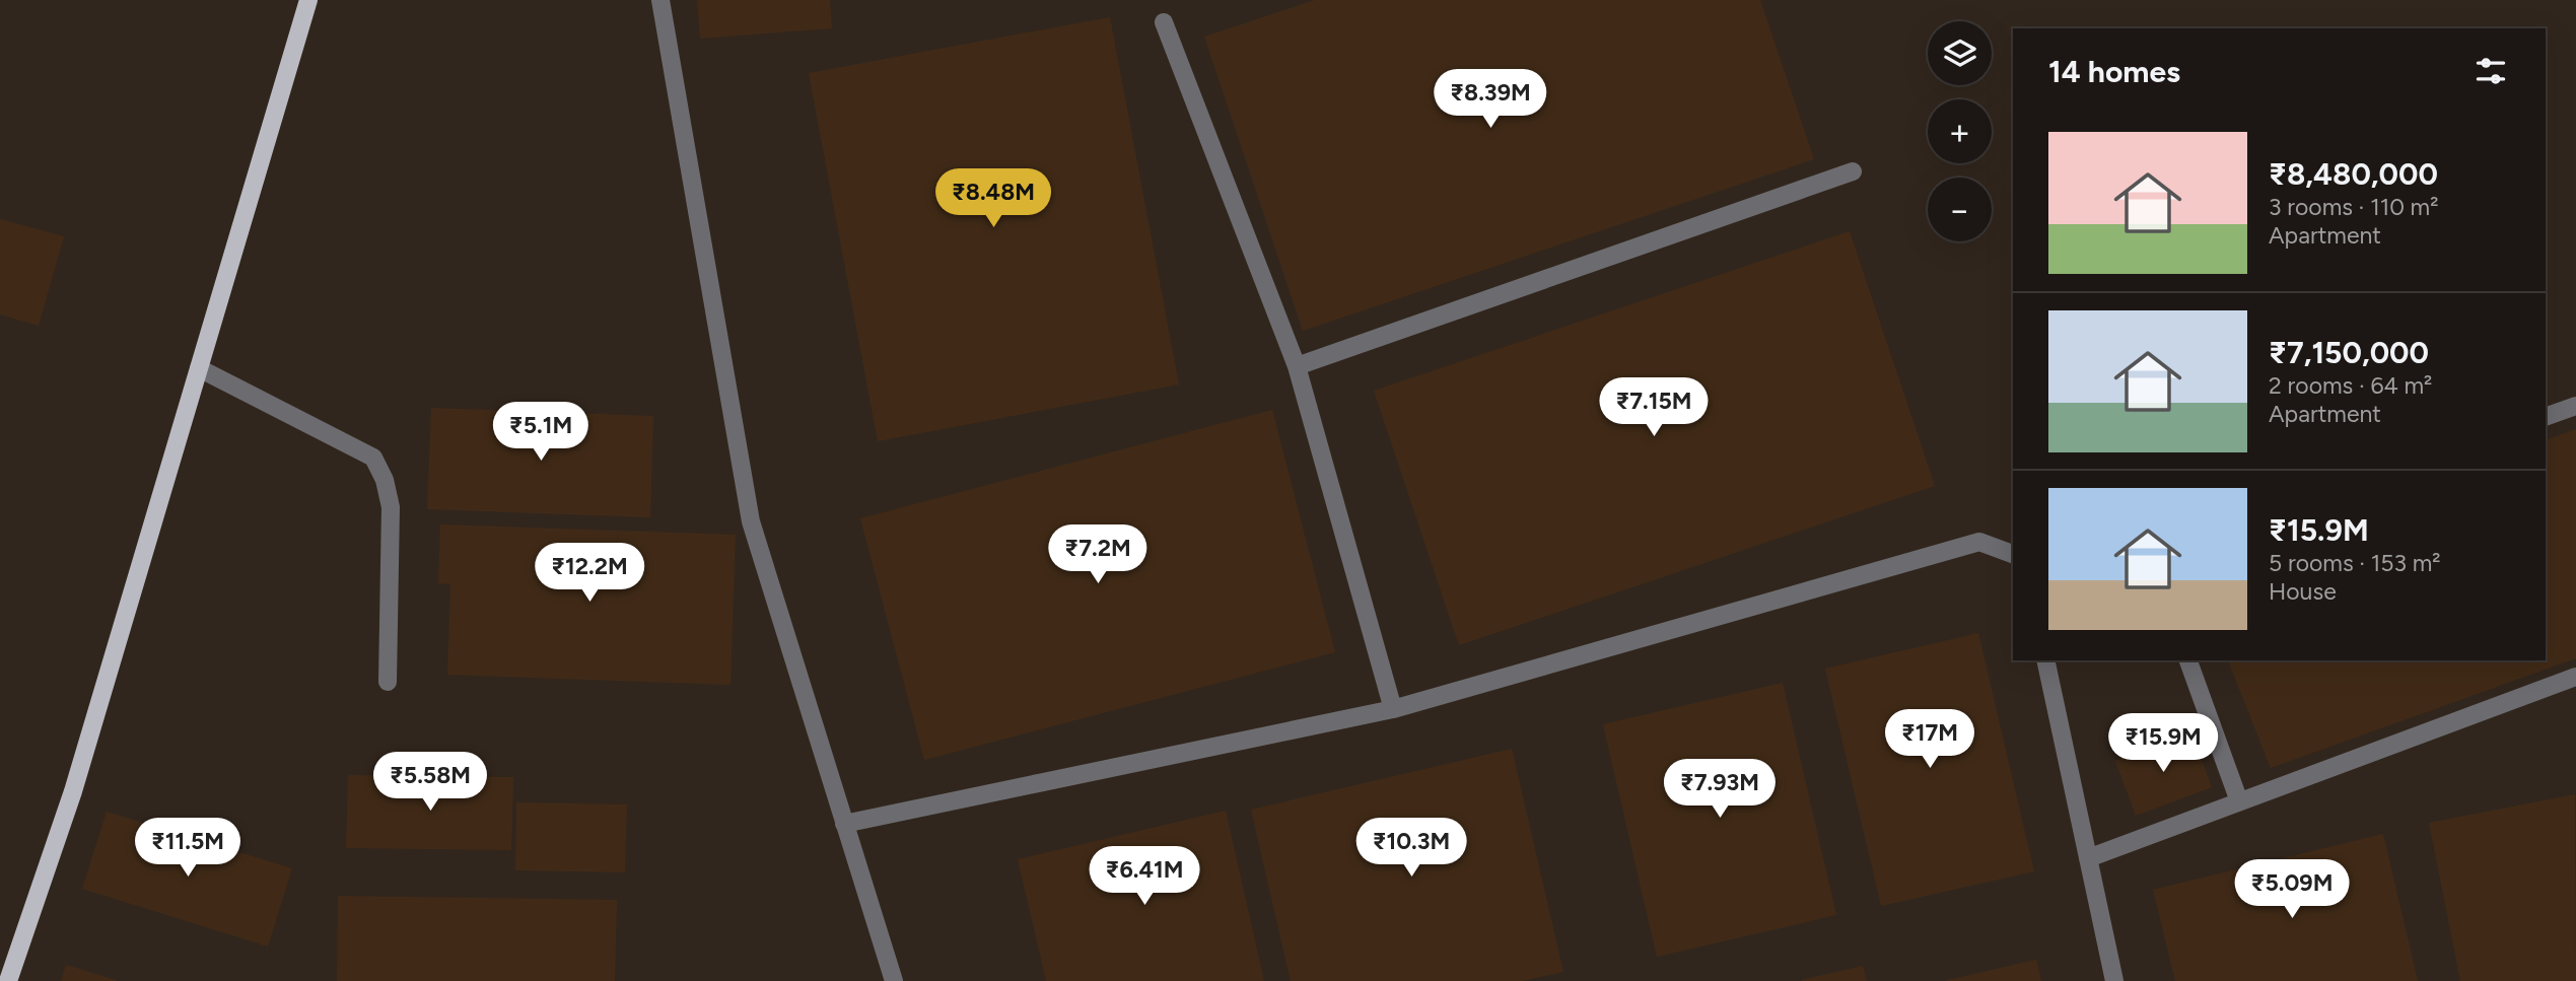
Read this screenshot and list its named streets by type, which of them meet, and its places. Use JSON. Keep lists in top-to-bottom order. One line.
{"page":{"map_buttons":["+","−"],"heading":"14 homes","price":["₹8.39M","₹8.48M","₹7.15M","₹5.1M","₹7.2M","₹12.2M","₹17M","₹15.9M","₹5.58M","₹7.93M","₹11.5M","₹10.3M","₹6.41M","₹5.09M"],"list":[{"name":"₹8,480,000","note":"3 rooms · 110 m² · Apartment"},{"name":"₹7,150,000","note":"2 rooms · 64 m² · Apartment"},{"name":"₹15.9M","note":"5 rooms · 153 m² · House"}]}}
